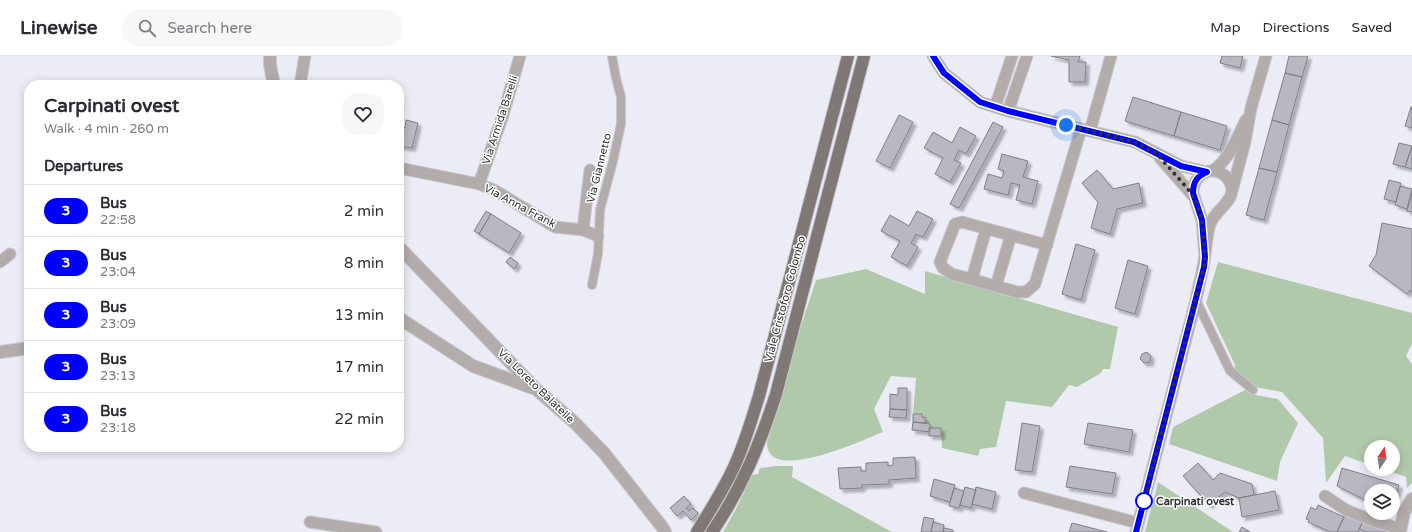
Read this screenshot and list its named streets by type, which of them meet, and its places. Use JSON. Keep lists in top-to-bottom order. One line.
{"streets":{"main road":["Viale Cristoforo Colombo"],"street":["Via Armida Barelli","Via Giannetto","Via Anna Frank","Via Loreto Balatelle"]},"crossings":[["Via Armida Barelli","Via Anna Frank"],["Via Giannetto","Via Anna Frank"]],"places":["Carpinati ovest"],"lines":["bus line 3"],"north":"top","page":{"header":"Linewise","search":"Search here","nav":["Map","Directions","Saved"],"heading":[["Carpinati ovest","Walk · 4 min · 260 m"],"Departures"],"list":[{"mark":"3","name":"Bus","note":"22:58","value":"2 min"},{"mark":"3","name":"Bus","note":"23:04","value":"8 min"},{"mark":"3","name":"Bus","note":"23:09","value":"13 min"},{"mark":"3","name":"Bus","note":"23:13","value":"17 min"},{"mark":"3","name":"Bus","note":"23:18","value":"22 min"}]}}
